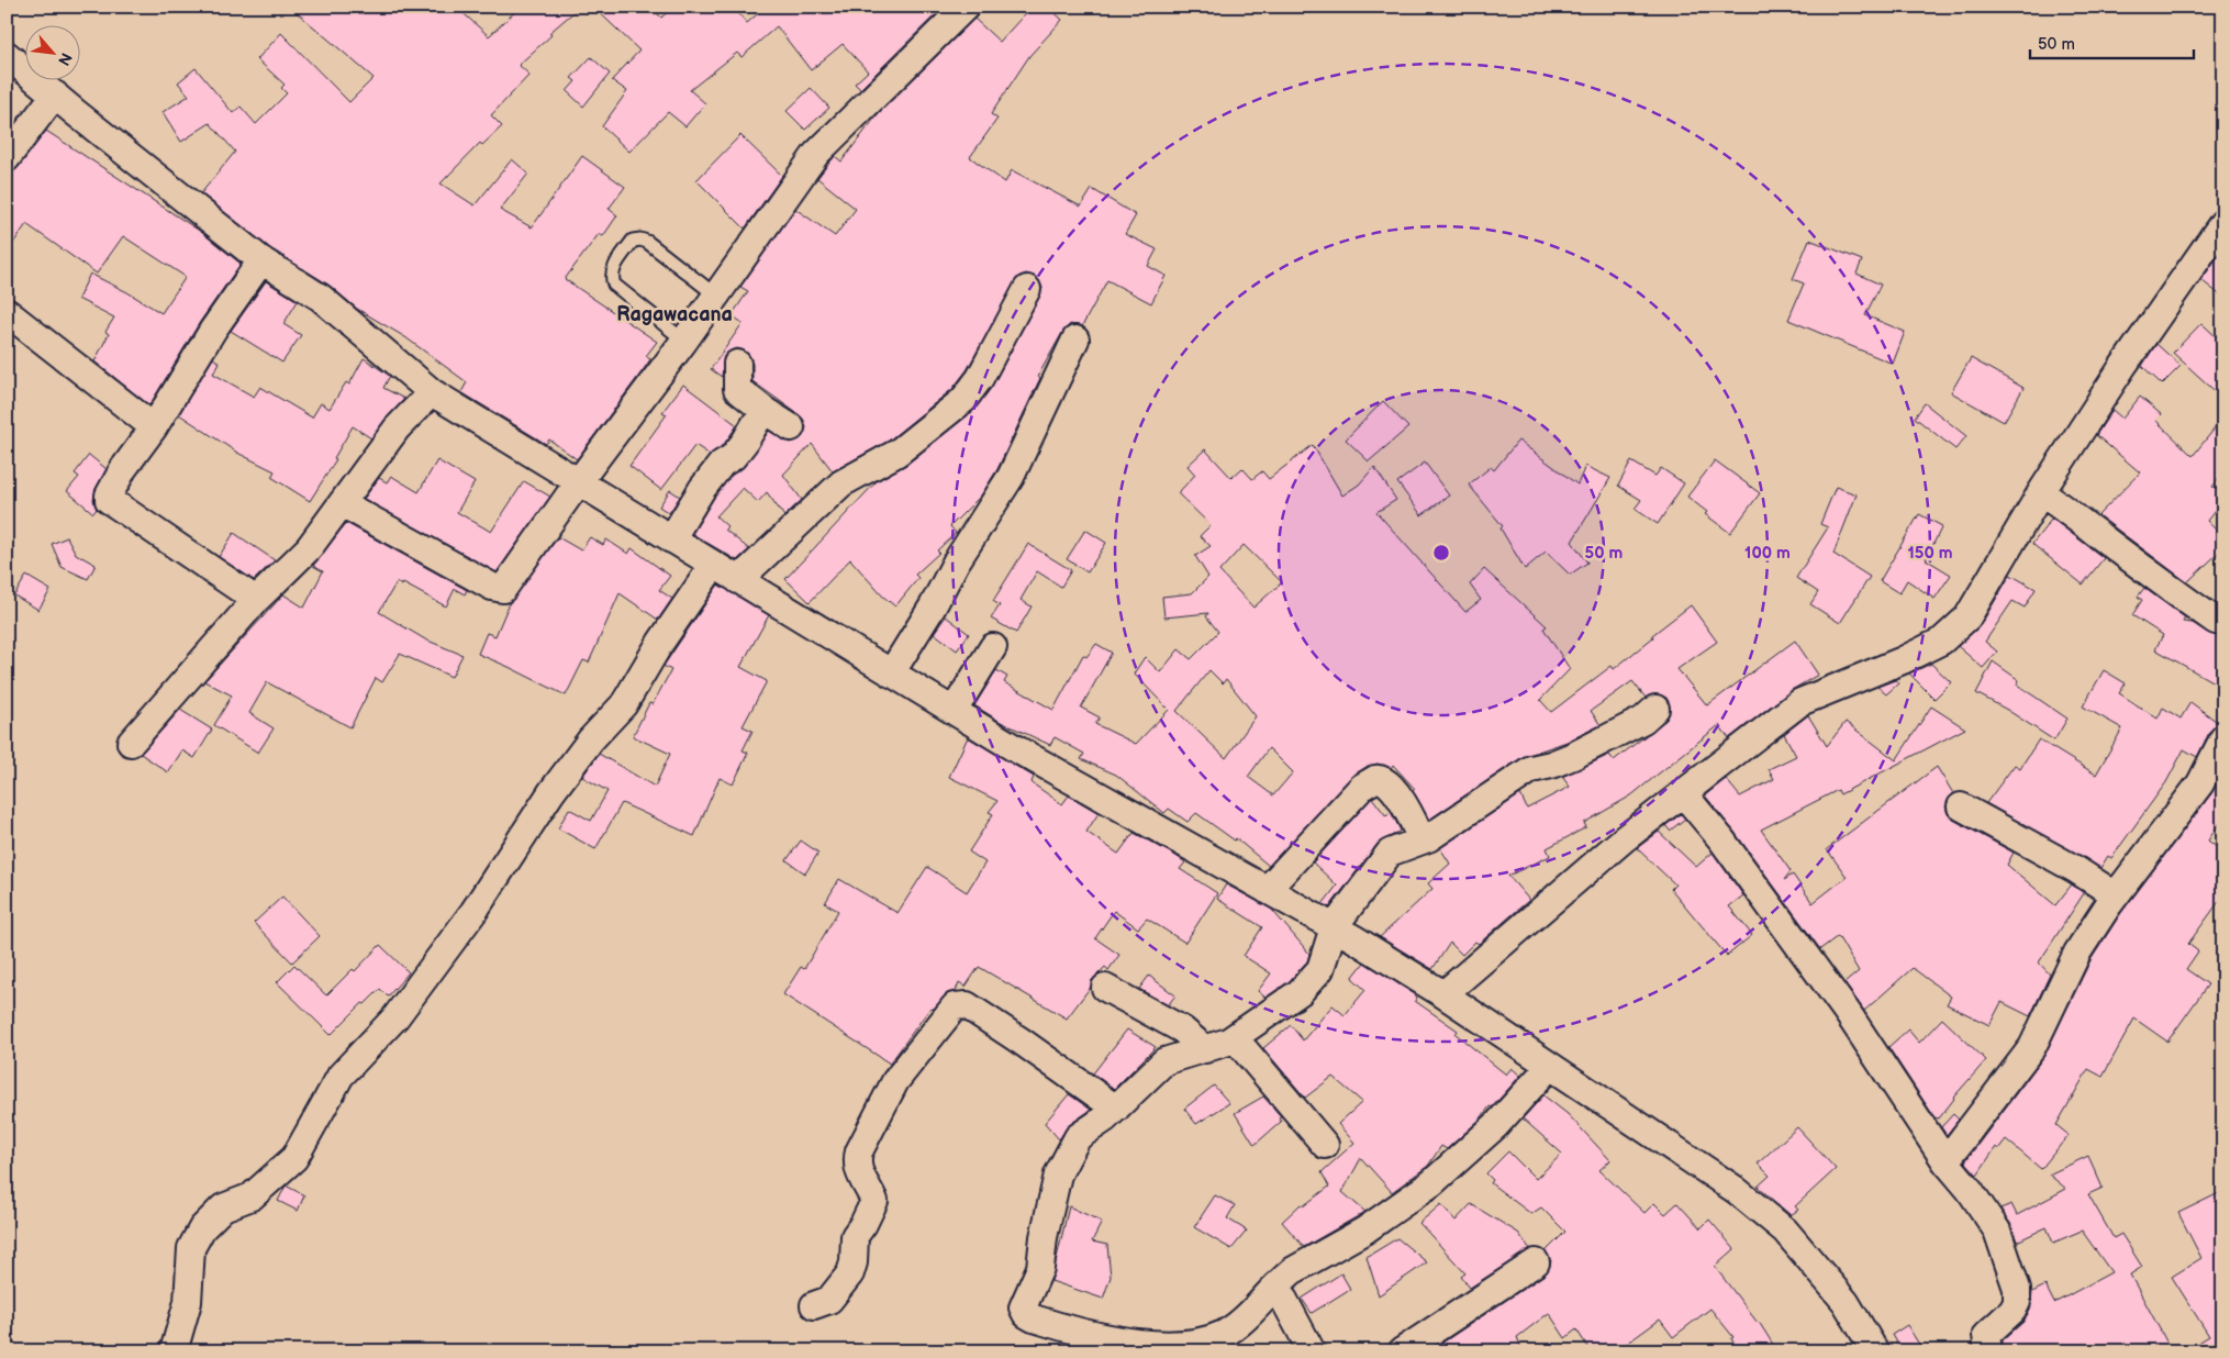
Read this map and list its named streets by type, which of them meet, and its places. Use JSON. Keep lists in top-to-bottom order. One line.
{"districts":["Ragawacana"],"scale_bar":"50 m","north":"bottom right","rings":["50 m","100 m","150 m"]}
